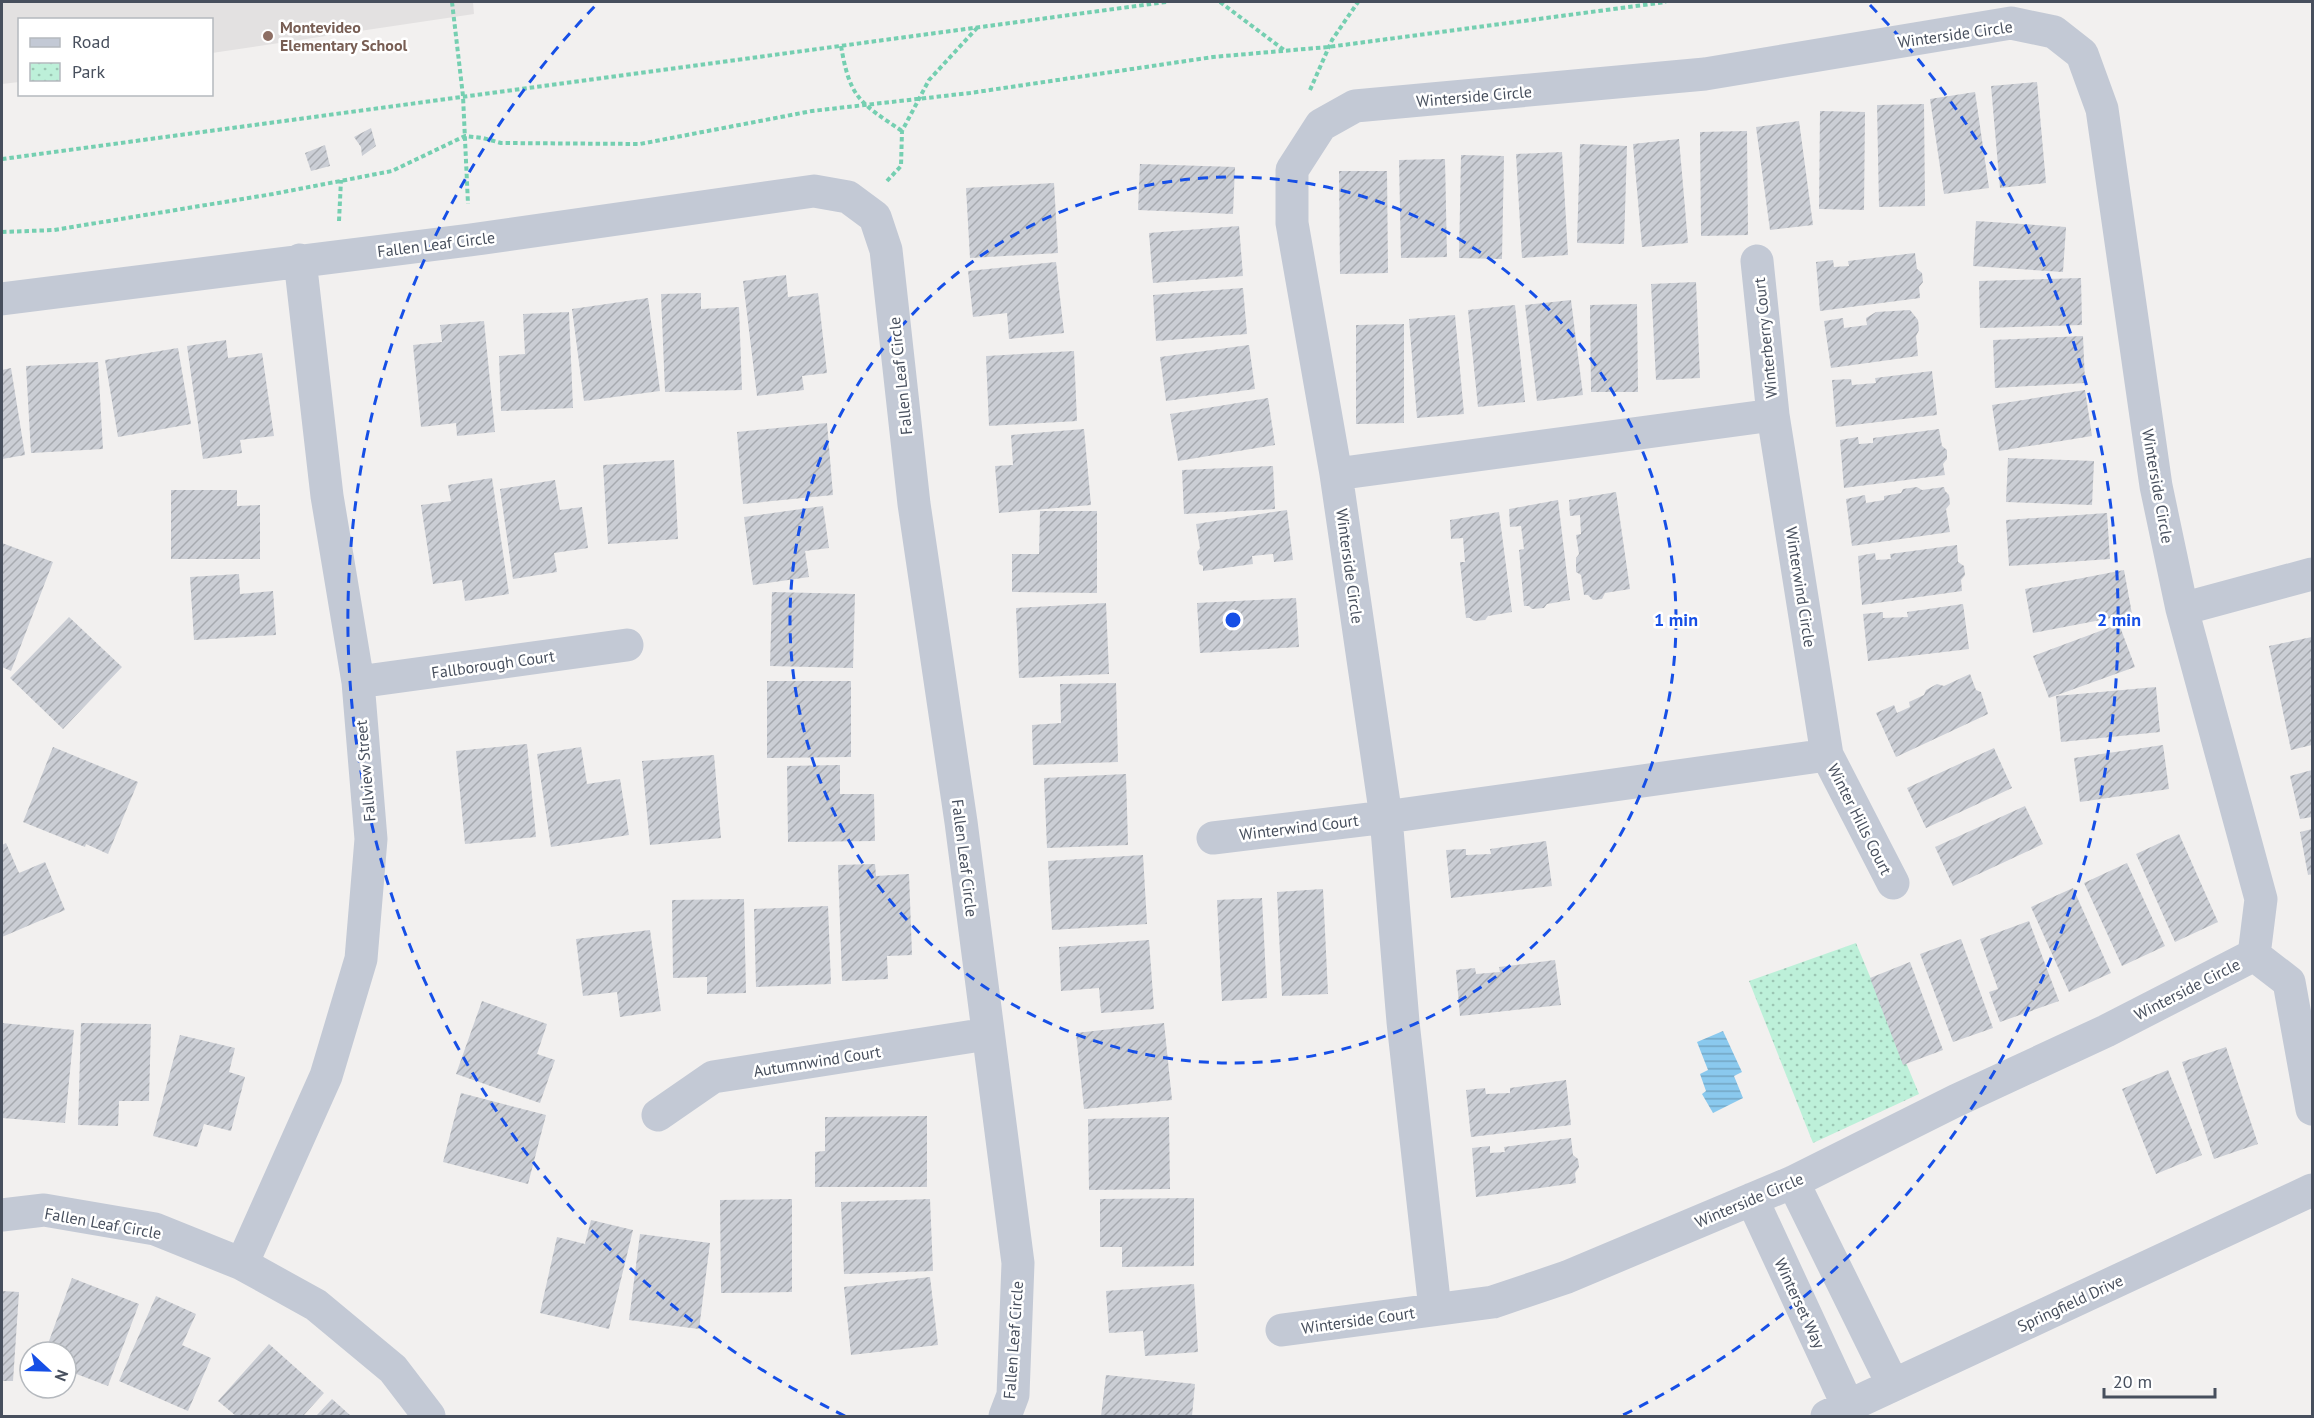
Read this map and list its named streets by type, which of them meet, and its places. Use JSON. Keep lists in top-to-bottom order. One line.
{"streets":{"street":["Winterside Circle","Fallen Leaf Circle","Winterberry Court","Winterwind Circle","Fallborough Court","Fallview Street","Winter Hills Court","Winterwind Court","Autumnwind Court","Winterset Way","Springfield Drive","Winterside Court"]},"crossings":[["Winterside Circle","Winterwind Court"],["Winterside Circle","Winterset Way"],["Winterside Circle","Winterside Court"],["Fallen Leaf Circle","Fallview Street"],["Fallen Leaf Circle","Autumnwind Court"],["Winterberry Court","Winterwind Circle"],["Winterwind Circle","Winter Hills Court"],["Fallborough Court","Fallview Street"],["Winterset Way","Springfield Drive"]],"places":["Montevideo Elementary School"],"legend":["Road","Park"],"scale_bar":"20 m","north":"right","rings":["1 min","2 min"]}
